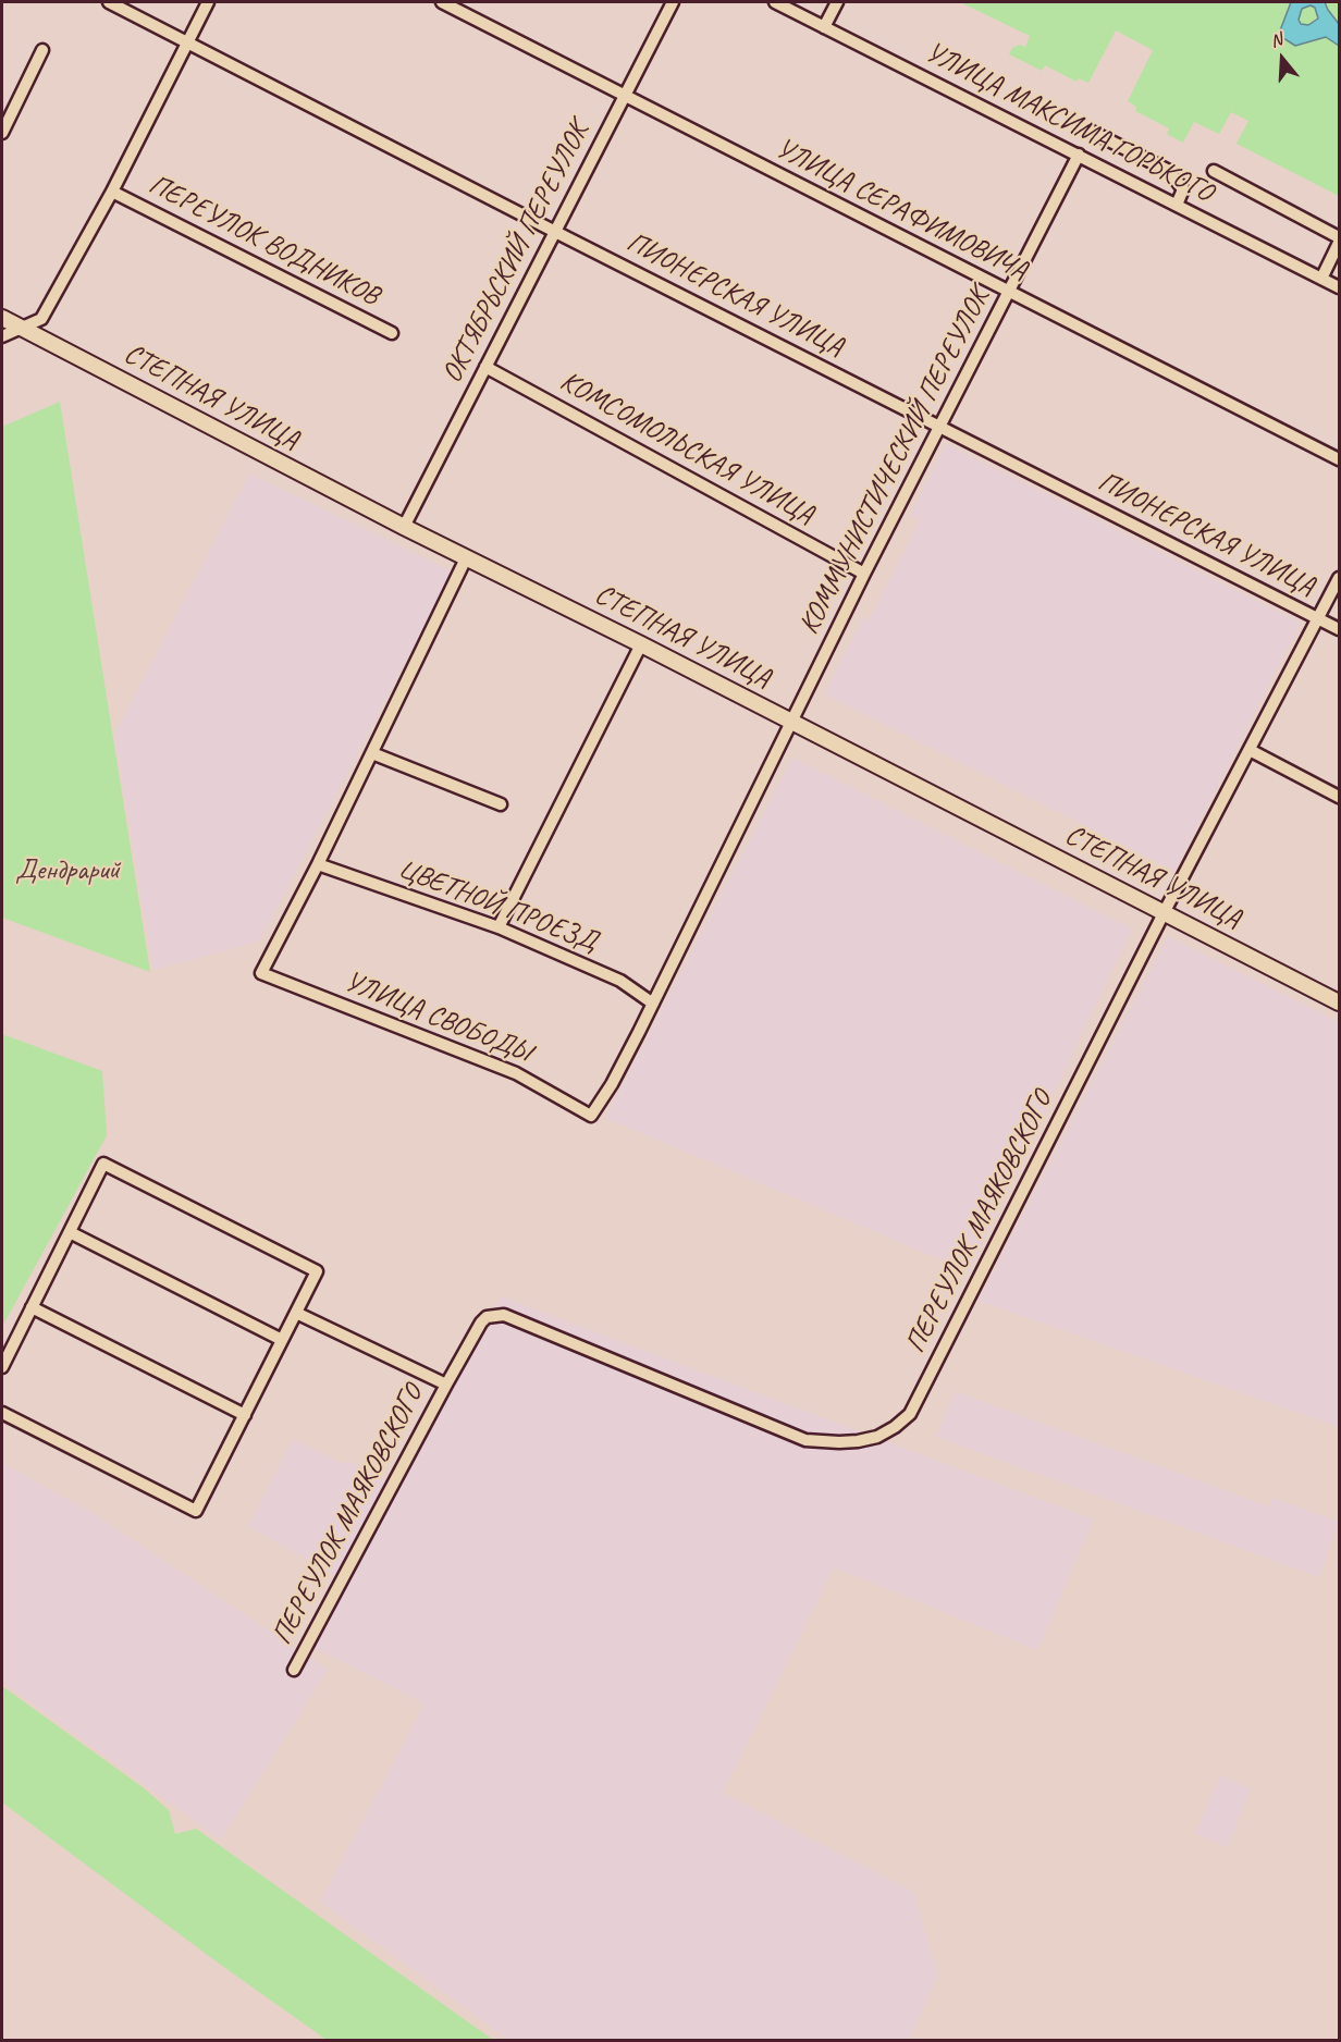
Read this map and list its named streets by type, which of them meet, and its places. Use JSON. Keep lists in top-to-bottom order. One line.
{"streets":{"main road":["СТЕПНАЯ УЛИЦА"],"street":["УЛИЦА МАКСИМА ГОРЬКОГО","УЛИЦА СЕРАФИМОВИЧА","ПЕРЕУЛОК ВОДНИКОВ","ОКТЯБРЬСКИЙ ПЕРЕУЛОК","ПИОНЕРСКАЯ УЛИЦА","КОМСОМОЛЬСКАЯ УЛИЦА","КОММУНИСТИЧЕСКИЙ ПЕРЕУЛОК","ЦВЕТНОЙ ПРОЕЗД","УЛИЦА СВОБОДЫ","ПЕРЕУЛОК МАЯКОВСКОГО"]},"crossings":[["УЛИЦА МАКСИМА ГОРЬКОГО","КОММУНИСТИЧЕСКИЙ ПЕРЕУЛОК"],["УЛИЦА СЕРАФИМОВИЧА","ОКТЯБРЬСКИЙ ПЕРЕУЛОК"],["УЛИЦА СЕРАФИМОВИЧА","КОММУНИСТИЧЕСКИЙ ПЕРЕУЛОК"],["ОКТЯБРЬСКИЙ ПЕРЕУЛОК","ПИОНЕРСКАЯ УЛИЦА"],["ОКТЯБРЬСКИЙ ПЕРЕУЛОК","СТЕПНАЯ УЛИЦА"],["ОКТЯБРЬСКИЙ ПЕРЕУЛОК","КОМСОМОЛЬСКАЯ УЛИЦА"],["ПИОНЕРСКАЯ УЛИЦА","КОММУНИСТИЧЕСКИЙ ПЕРЕУЛОК"],["ПИОНЕРСКАЯ УЛИЦА","ПЕРЕУЛОК МАЯКОВСКОГО"],["СТЕПНАЯ УЛИЦА","КОММУНИСТИЧЕСКИЙ ПЕРЕУЛОК"],["СТЕПНАЯ УЛИЦА","ПЕРЕУЛОК МАЯКОВСКОГО"],["КОМСОМОЛЬСКАЯ УЛИЦА","КОММУНИСТИЧЕСКИЙ ПЕРЕУЛОК"],["КОММУНИСТИЧЕСКИЙ ПЕРЕУЛОК","ЦВЕТНОЙ ПРОЕЗД"],["КОММУНИСТИЧЕСКИЙ ПЕРЕУЛОК","УЛИЦА СВОБОДЫ"],["ЦВЕТНОЙ ПРОЕЗД","УЛИЦА СВОБОДЫ"]],"parks":["Дендрарий"],"north":"top"}
